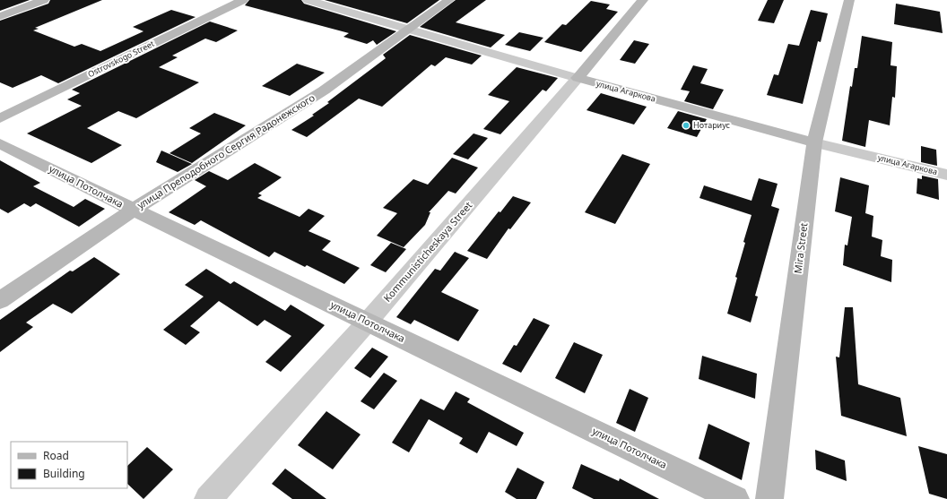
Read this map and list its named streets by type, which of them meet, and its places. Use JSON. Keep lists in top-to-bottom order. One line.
{"streets":{"street":["Ostrovskogo Street","улица Агаркова","улица Преподобного Сергия Радонежского","улица Потолчака","Mira Street","Kommunisticheskaya Street"]},"crossings":[["улица Агаркова","улица Преподобного Сергия Радонежского"],["улица Агаркова","Mira Street"],["улица Агаркова","Kommunisticheskaya Street"],["улица Преподобного Сергия Радонежского","улица Потолчака"],["улица Потолчака","Kommunisticheskaya Street"]],"places":["Нотариус"],"legend":["Road","Building"]}
